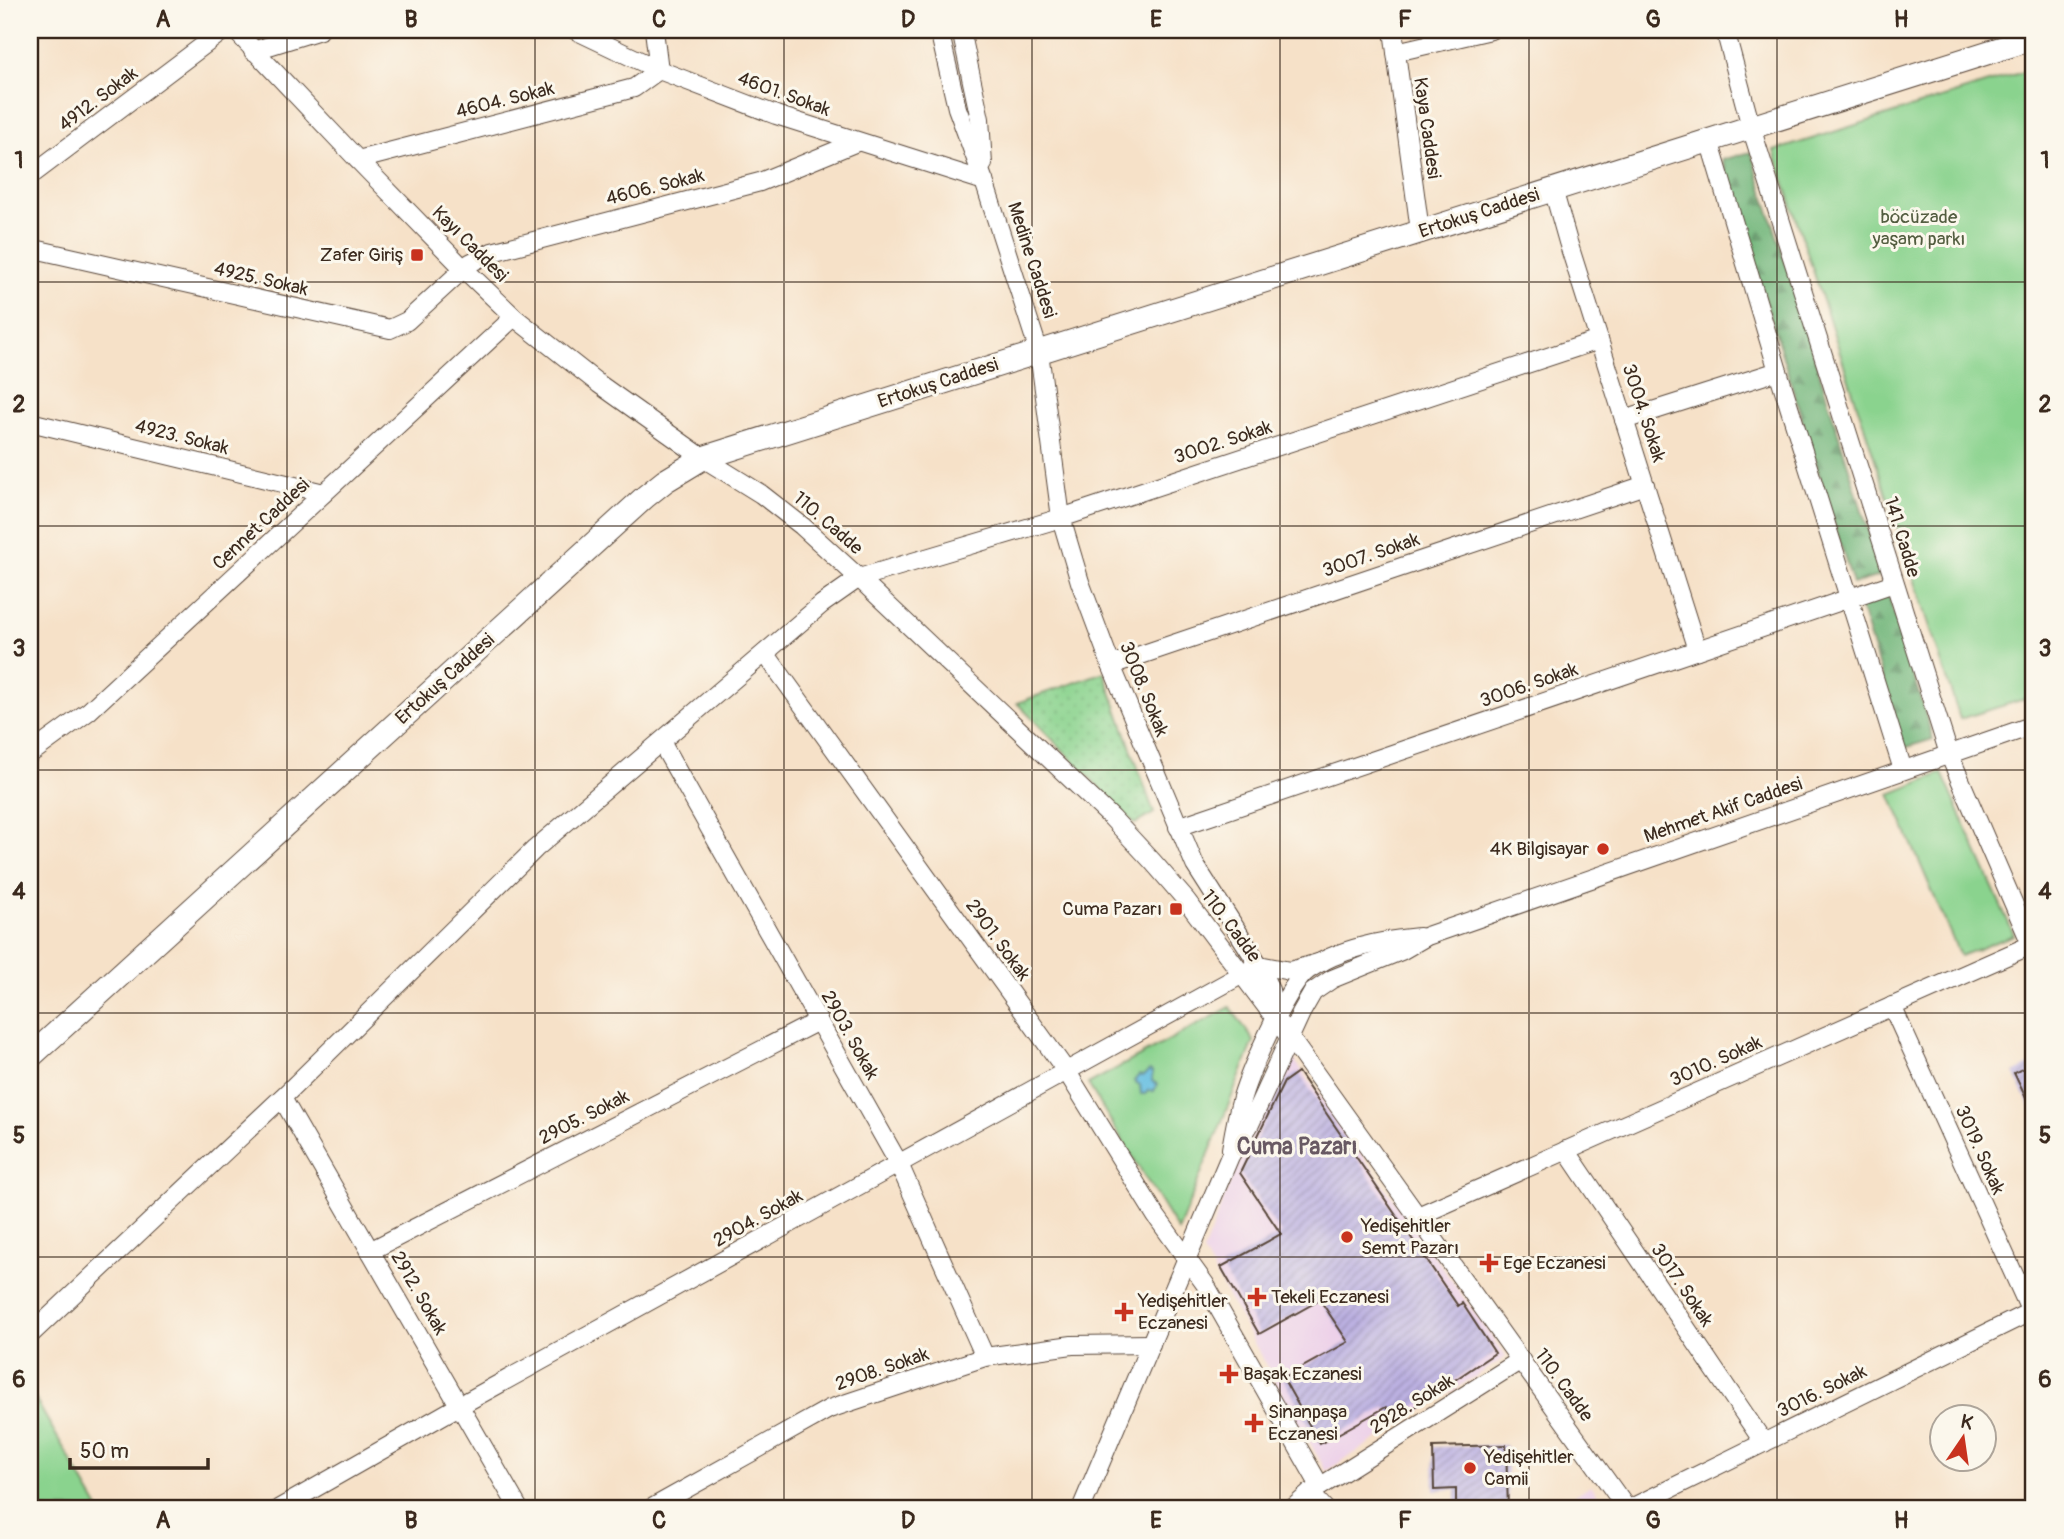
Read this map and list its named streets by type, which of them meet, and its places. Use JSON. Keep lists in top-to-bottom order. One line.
{"streets":{"main road":["Ertokuş Caddesi"],"street":["4601. Sokak","4912. Sokak","4604. Sokak","Kaya Caddesi","4606. Sokak","Kayı Caddesi","Medine Caddesi","4925. Sokak","3004. Sokak","4923. Sokak","3002. Sokak","110. Cadde","Cennet Caddesi","141. Cadde","3007. Sokak","3006. Sokak","3008. Sokak","Mehmet Akif Caddesi","2901. Sokak","2903. Sokak","3010. Sokak","2905. Sokak","3019. Sokak","2904. Sokak","3017. Sokak","2912. Sokak","2908. Sokak","3016. Sokak","2928. Sokak"]},"crossings":[["4601. Sokak","4604. Sokak"],["4601. Sokak","4606. Sokak"],["4601. Sokak","Medine Caddesi"],["4604. Sokak","Kayı Caddesi"],["Kaya Caddesi","Ertokuş Caddesi"],["4606. Sokak","Kayı Caddesi"],["4606. Sokak","4925. Sokak"],["Ertokuş Caddesi","Kayı Caddesi"],["Ertokuş Caddesi","Medine Caddesi"],["Ertokuş Caddesi","3004. Sokak"],["Ertokuş Caddesi","110. Cadde"],["Ertokuş Caddesi","141. Cadde"],["Ertokuş Caddesi","3008. Sokak"],["Kayı Caddesi","4925. Sokak"],["Kayı Caddesi","110. Cadde"],["Kayı Caddesi","Cennet Caddesi"],["Medine Caddesi","3008. Sokak"],["3004. Sokak","3002. Sokak"],["3004. Sokak","3007. Sokak"],["3004. Sokak","3006. Sokak"],["4923. Sokak","Cennet Caddesi"],["3002. Sokak","110. Cadde"],["3002. Sokak","3008. Sokak"],["3002. Sokak","2901. Sokak"],["3002. Sokak","2903. Sokak"],["3002. Sokak","2912. Sokak"],["110. Cadde","3008. Sokak"],["110. Cadde","Mehmet Akif Caddesi"],["110. Cadde","3010. Sokak"],["110. Cadde","2904. Sokak"],["110. Cadde","3016. Sokak"],["110. Cadde","2928. Sokak"],["141. Cadde","3006. Sokak"],["141. Cadde","Mehmet Akif Caddesi"],["141. Cadde","3010. Sokak"],["3007. Sokak","3008. Sokak"],["3006. Sokak","3008. Sokak"],["3008. Sokak","Mehmet Akif Caddesi"],["3008. Sokak","2904. Sokak"],["Mehmet Akif Caddesi","2901. Sokak"],["Mehmet Akif Caddesi","2908. Sokak"],["2901. Sokak","2904. Sokak"],["2901. Sokak","2928. Sokak"],["2903. Sokak","2905. Sokak"],["2903. Sokak","2904. Sokak"],["2903. Sokak","2908. Sokak"],["3010. Sokak","3019. Sokak"],["3010. Sokak","3017. Sokak"],["2905. Sokak","2912. Sokak"],["3019. Sokak","3016. Sokak"],["2904. Sokak","2912. Sokak"],["3017. Sokak","3016. Sokak"]],"districts":["Cuma Pazarı"],"parks":["böcüzade yaşam parkı"],"places":{"transit":["Zafer Giriş","Cuma Pazarı"],"other":["4K Bilgisayar","Yedişehitler Semt Pazarı","Yedişehitler Camii"],"health":["Ege Eczanesi","Tekeli Eczanesi","Yedişehitler Eczanesi","Başak Eczanesi","Sinanpaşa Eczanesi"]},"scale_bar":"50 m","north":"top","grid":{"columns":["A","B","C","D","E","F","G","H"],"rows":["1","2","3","4","5","6"]}}
